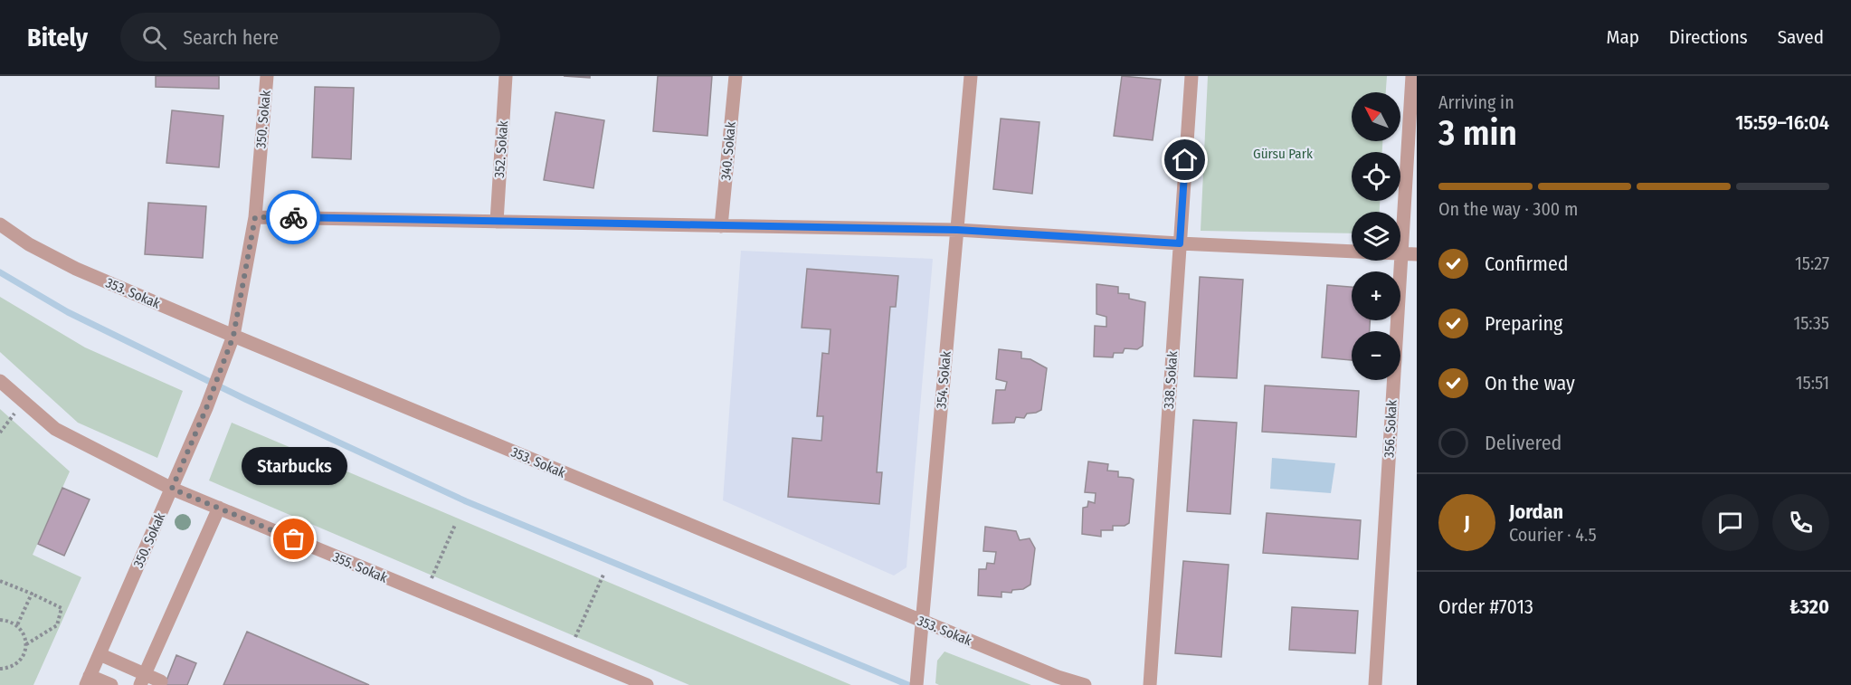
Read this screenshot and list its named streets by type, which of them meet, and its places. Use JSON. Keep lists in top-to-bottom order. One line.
{"streets":{"street":["350. Sokak","352. Sokak","340. Sokak","353. Sokak","354. Sokak","338. Sokak","356. Sokak","355. Sokak"]},"crossings":[["350. Sokak","353. Sokak"],["350. Sokak","355. Sokak"],["353. Sokak","354. Sokak"]],"parks":["Gürsu Park"],"places":["Starbucks"],"north":"top left","page":{"header":"Bitely","search":"Search here","nav":["Map","Directions","Saved"],"heading":["3 min","Arriving in","15:59–16:04"],"panel":["Jordan","Courier · 4.5","Order #7013","₺320"],"map_buttons":["+","−"],"bar":"On the way · 300 m","list":[["Confirmed","15:27"],["Preparing","15:35"],["On the way","15:51"],"Delivered"],"bubble":"Starbucks","round":"J"}}
